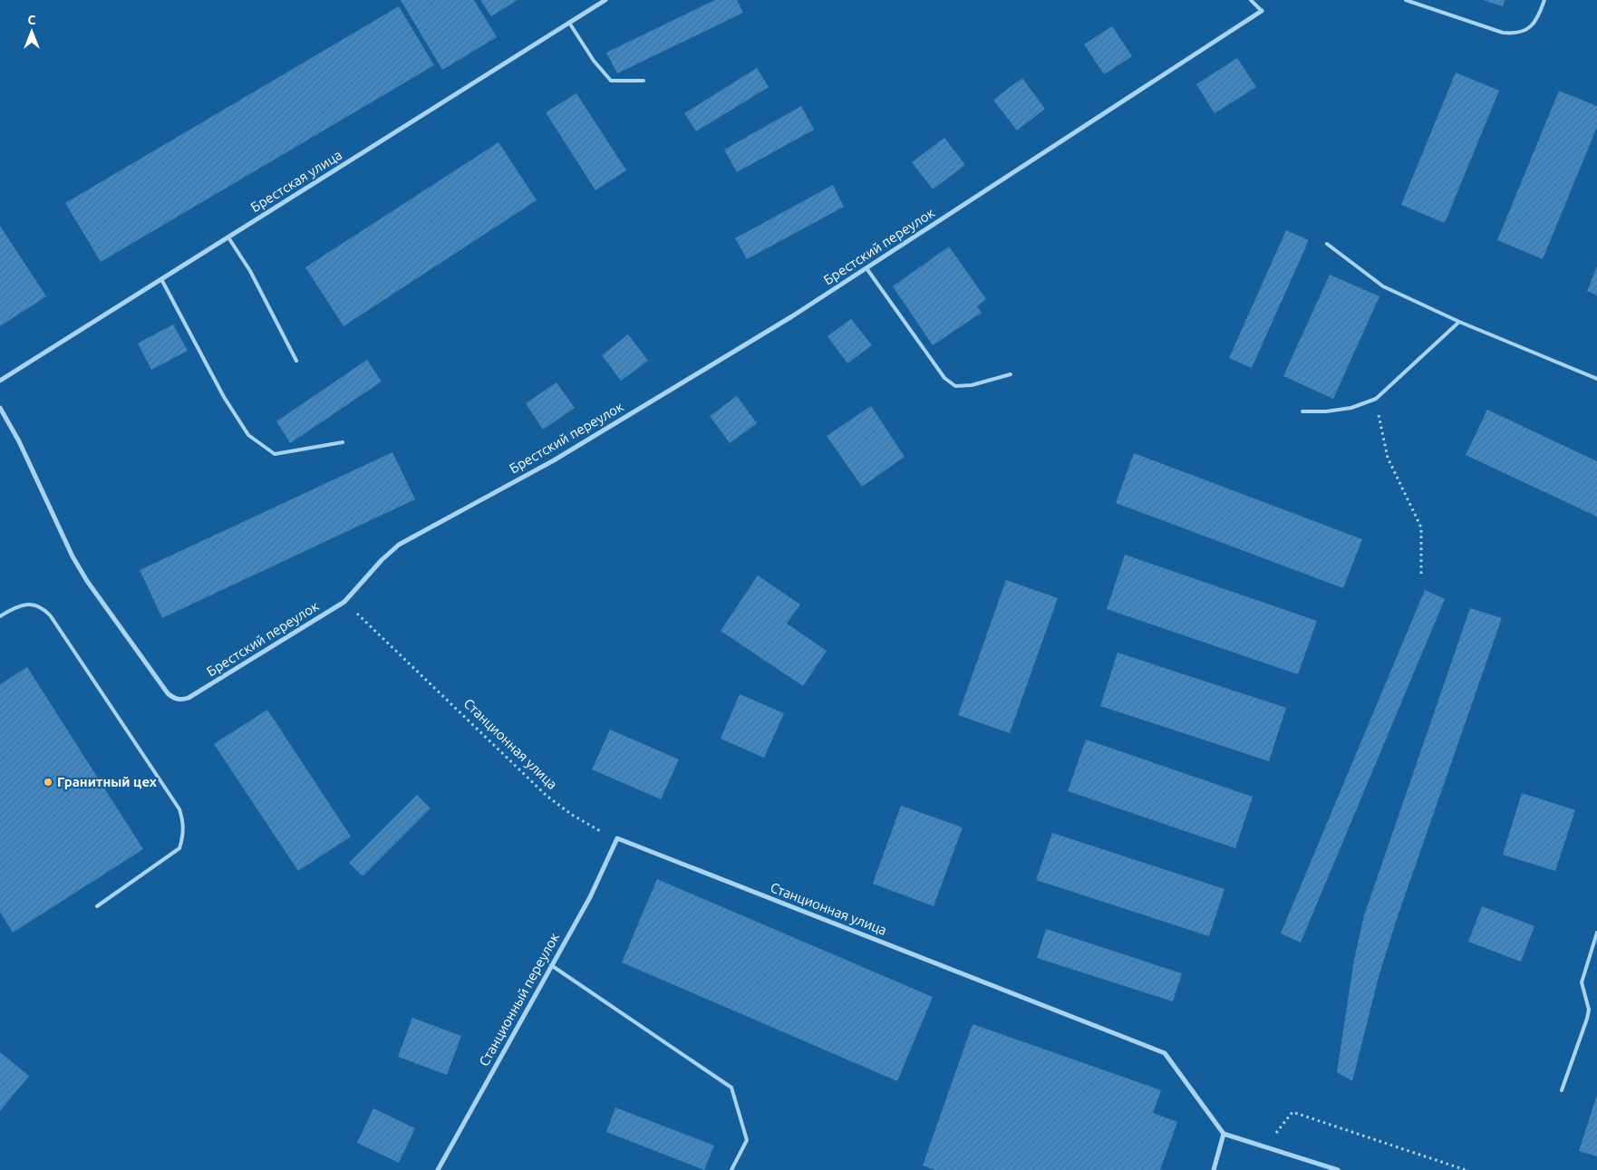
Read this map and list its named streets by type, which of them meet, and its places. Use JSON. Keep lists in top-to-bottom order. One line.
{"streets":{"street":["Брестская улица","Брестский переулок","Станционная улица","Станционный переулок"]},"crossings":[["Брестский переулок","Станционная улица"],["Станционная улица","Станционный переулок"]],"places":["Гранитный цех"],"north":"top"}
